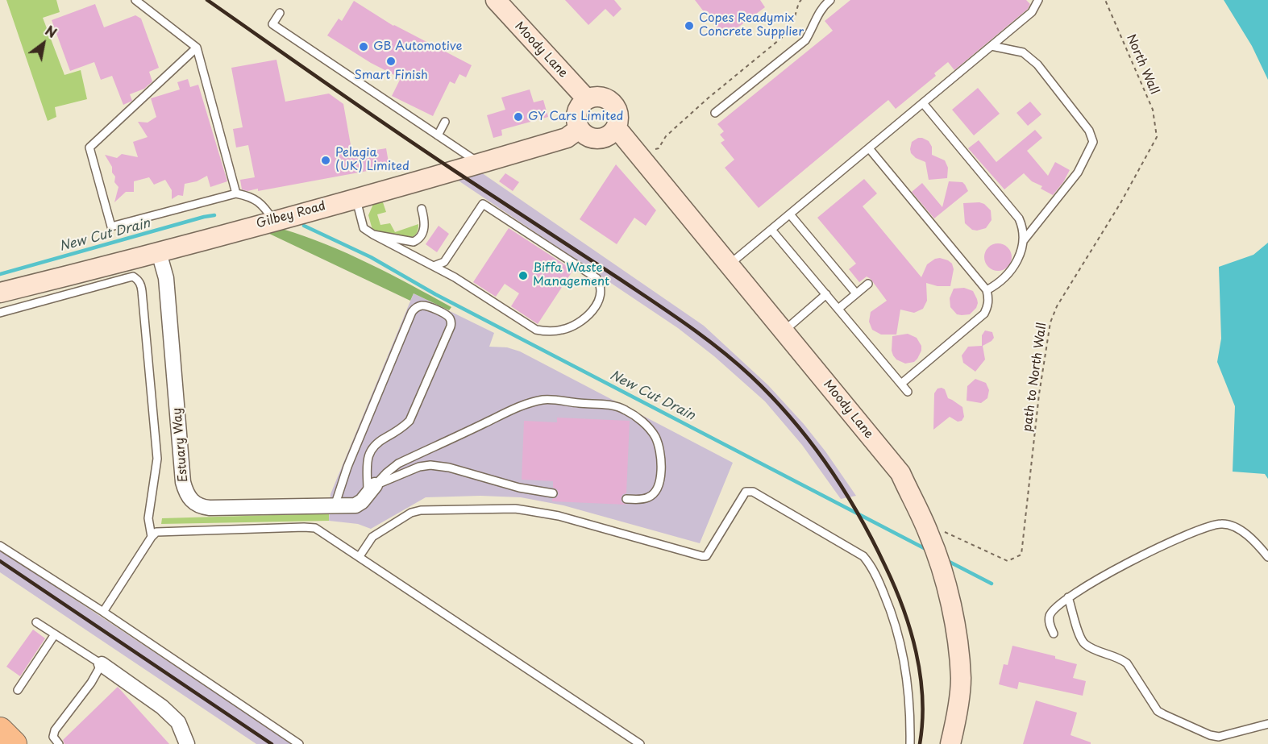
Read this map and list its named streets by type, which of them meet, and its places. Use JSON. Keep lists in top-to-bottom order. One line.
{"streets":{"street":["Moody Lane","Gilbey Road","Estuary Way"],"path":["North Wall","path to North Wall"]},"crossings":[["Moody Lane","Gilbey Road"],["Moody Lane","path to North Wall"],["North Wall","path to North Wall"],["Gilbey Road","Estuary Way"]],"water":["New Cut Drain"],"places":["Copes Readymix Concrete Supplier","GB Automotive","Smart Finish","GY Cars Limited","Pelagia (UK) Limited","Biffa Waste Management"],"north":"top right"}
